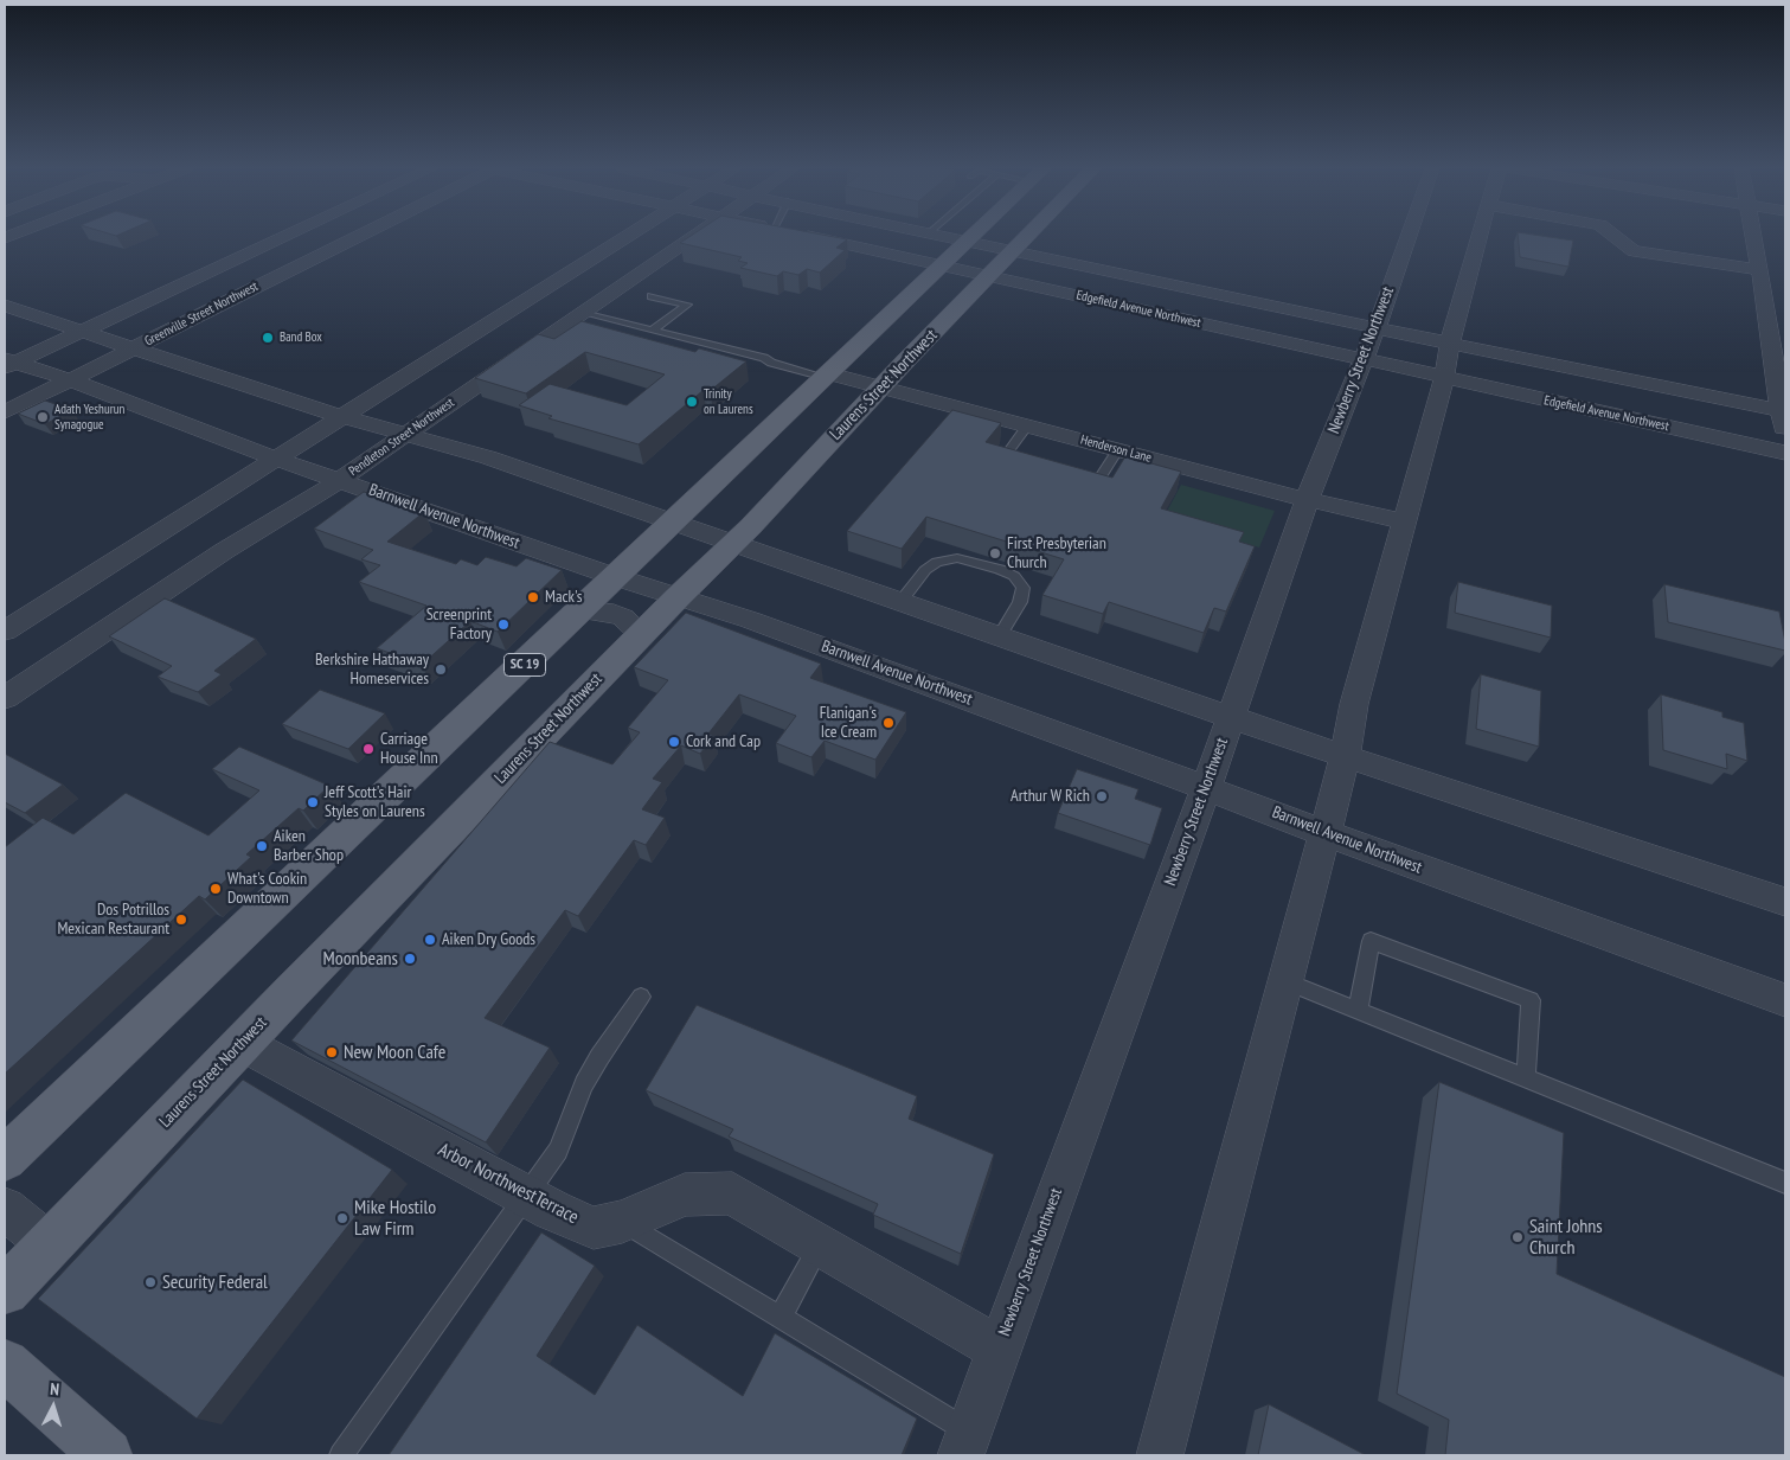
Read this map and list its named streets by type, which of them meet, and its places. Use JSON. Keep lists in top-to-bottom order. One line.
{"streets":{"main road":["Laurens Street Northwest","SC 19"],"street":["Edgefield Avenue Northwest","Greenville Street Northwest","Newberry Street Northwest","Pendleton Street Northwest","Henderson Lane","Barnwell Avenue Northwest","Arbor NorthwestTerrace"]},"crossings":[["Edgefield Avenue Northwest","Newberry Street Northwest"],["Edgefield Avenue Northwest","Laurens Street Northwest"],["Edgefield Avenue Northwest","SC 19"],["Greenville Street Northwest","Barnwell Avenue Northwest"],["Newberry Street Northwest","Henderson Lane"],["Newberry Street Northwest","Barnwell Avenue Northwest"],["Newberry Street Northwest","Arbor NorthwestTerrace"],["Laurens Street Northwest","Henderson Lane"],["Laurens Street Northwest","Barnwell Avenue Northwest"],["Laurens Street Northwest","Arbor NorthwestTerrace"],["Pendleton Street Northwest","Barnwell Avenue Northwest"],["Henderson Lane","SC 19"],["Barnwell Avenue Northwest","SC 19"]],"places":["Band Box","Trinity on Laurens","Adath Yeshurun Synagogue","First Presbyterian Church","Mack's","Screenprint Factory","Berkshire Hathaway Homeservices","Flanigan's Ice Cream","Cork and Cap","Carriage House Inn","Arthur W Rich","Jeff Scott's Hair Styles on Laurens","Aiken Barber Shop","What's Cookin Downtown","Dos Potrillos Mexican Restaurant","Aiken Dry Goods","Moonbeans","New Moon Cafe","Mike Hostilo Law Firm","Saint Johns Church","Security Federal"],"north":"top"}
